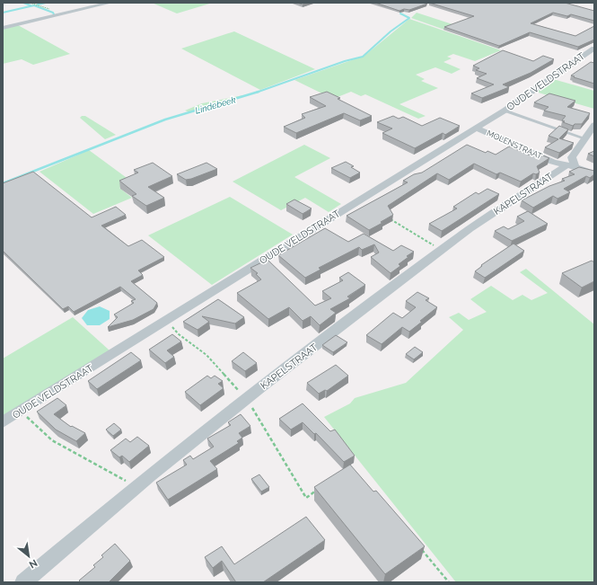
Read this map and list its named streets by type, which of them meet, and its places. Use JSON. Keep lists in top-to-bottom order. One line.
{"streets":{"street":["OUDE VELDSTRAAT","MOLENSTRAAT","KAPELSTRAAT"]},"crossings":[["OUDE VELDSTRAAT","MOLENSTRAAT"],["MOLENSTRAAT","KAPELSTRAAT"]],"water":["Lindebeek"],"north":"bottom right"}
